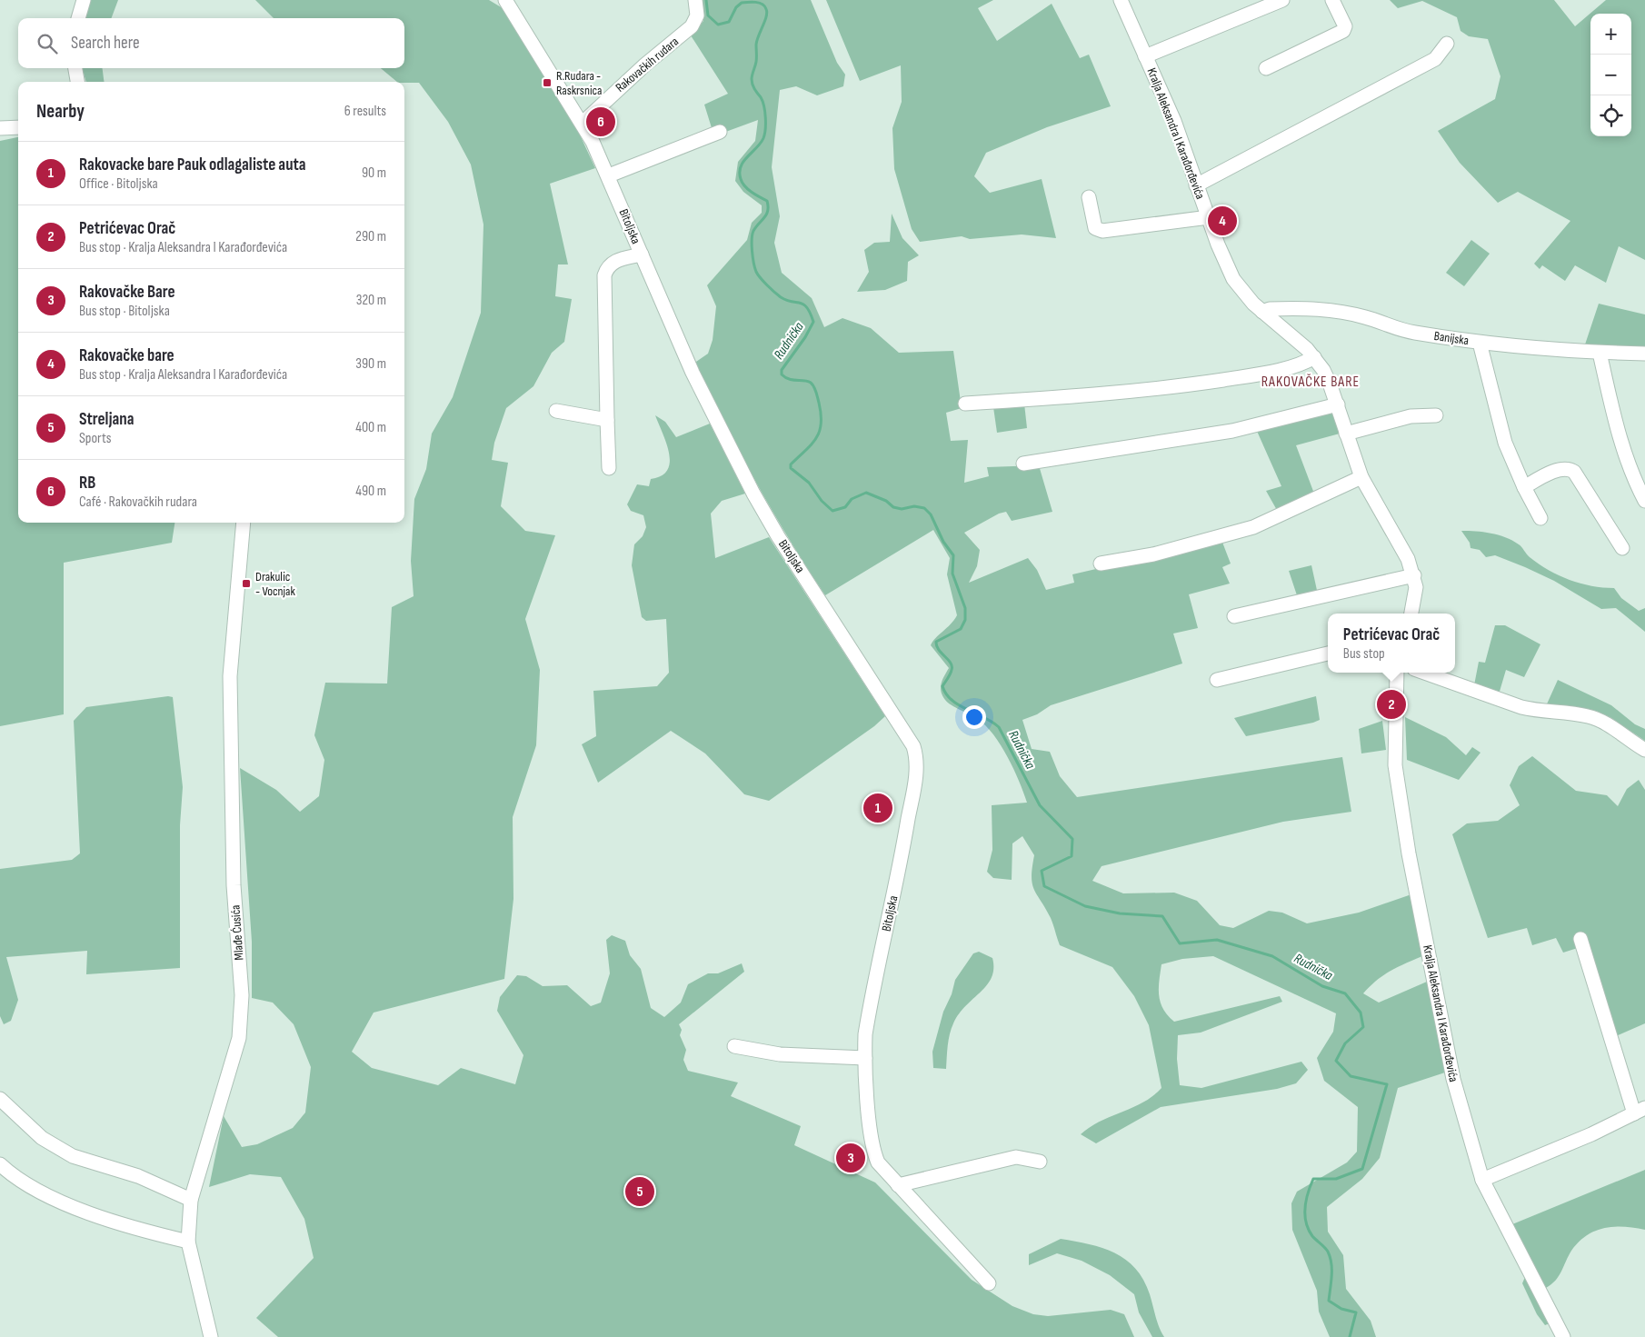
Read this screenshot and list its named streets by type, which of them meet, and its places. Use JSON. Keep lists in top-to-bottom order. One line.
{"streets":{"street":["Rakovačkih rudara","Kralja Aleksandra I Karađorđevića","Bitoljska","Banijska","Mlađe Ćusića"]},"crossings":[["Rakovačkih rudara","Bitoljska"],["Kralja Aleksandra I Karađorđevića","Banijska"]],"districts":["RAKOVAČKE BARE"],"water":["Rudnička"],"places":{"transit":["R.Rudara - Raskrsnica","Drakulic - Vocnjak"]},"page":{"map_buttons":["+","−"],"search":"Search here","heading":["Nearby","6 results"],"pins":["6","4","2","1","3","5"],"list":[{"mark":"1","name":"Rakovacke bare Pauk odlagaliste auta","note":"Office · Bitoljska","value":"90 m"},{"mark":"2","name":"Petrićevac Orač","note":"Bus stop · Kralja Aleksandra I Karađorđevića","value":"290 m"},{"mark":"3","name":"Rakovačke Bare","note":"Bus stop · Bitoljska","value":"320 m"},{"mark":"4","name":"Rakovačke bare","note":"Bus stop · Kralja Aleksandra I Karađorđevića","value":"390 m"},{"mark":"5","name":"Streljana","note":"Sports","value":"400 m"},{"mark":"6","name":"RB","note":"Café · Rakovačkih rudara","value":"490 m"}],"popup":["Petrićevac Orač","Bus stop"]}}
